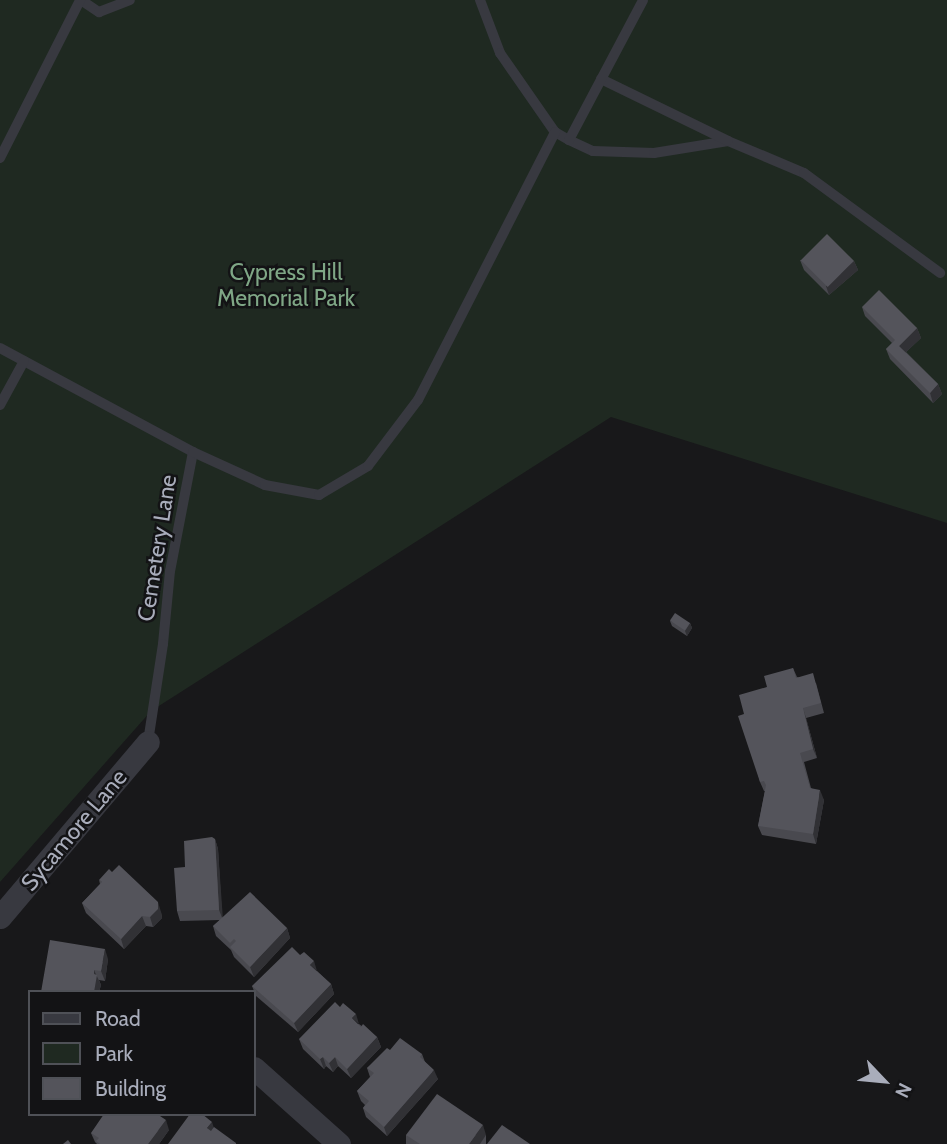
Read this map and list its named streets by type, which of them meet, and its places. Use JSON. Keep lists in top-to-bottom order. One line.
{"streets":{"street":["Sycamore Lane"],"lane":["Cemetery Lane"]},"crossings":[["Cemetery Lane","Sycamore Lane"]],"parks":["Cypress Hill Memorial Park"],"legend":["Road","Park","Building"],"north":"bottom right"}
